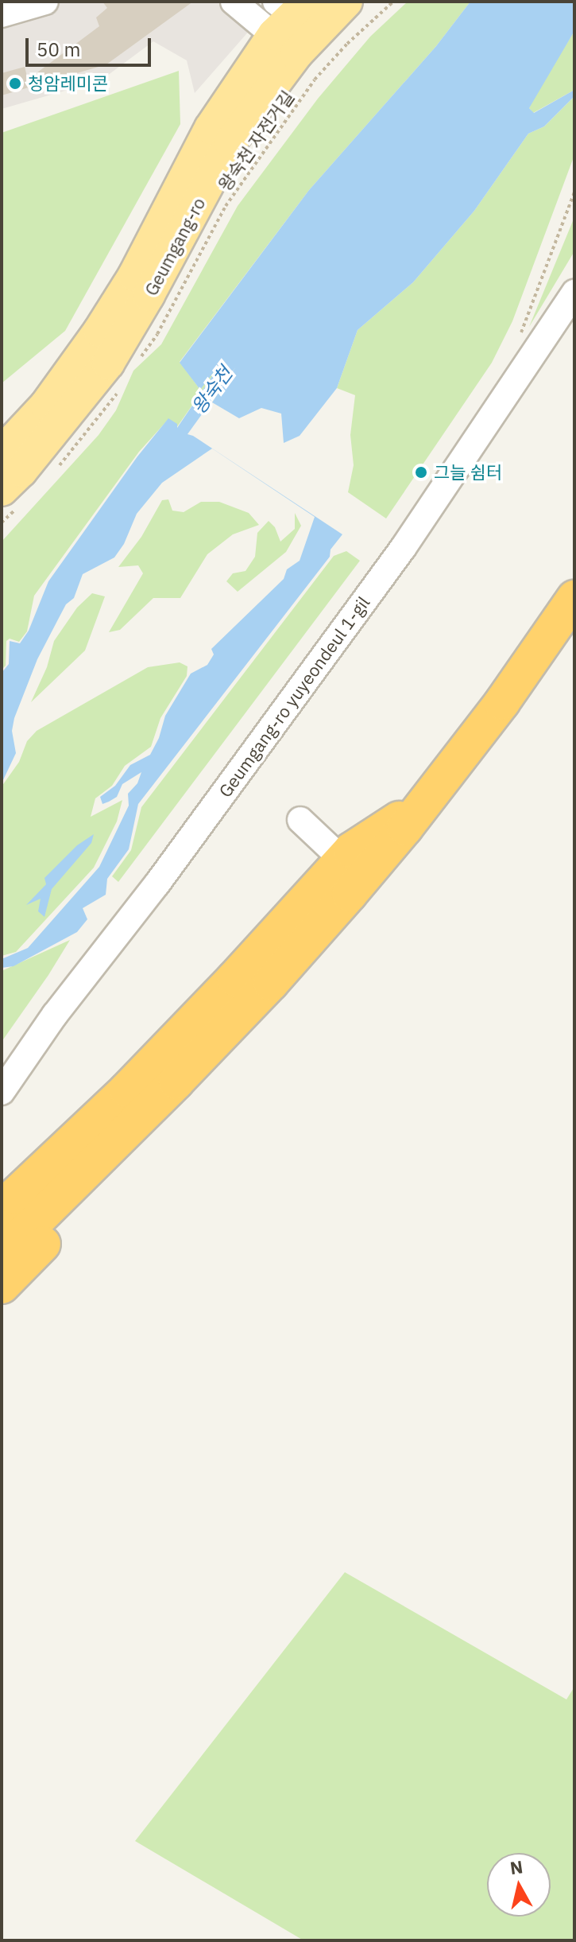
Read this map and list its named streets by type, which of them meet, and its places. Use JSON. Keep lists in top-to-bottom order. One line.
{"streets":{"main road":["Geumgang-ro"],"street":["Geumgang-ro yuyeondeul 1-gil"],"path":["왕숙천 자전거길"]},"water":["왕숙천"],"places":["청암레미콘","그늘 쉼터"],"scale_bar":"50 m","north":"top"}
